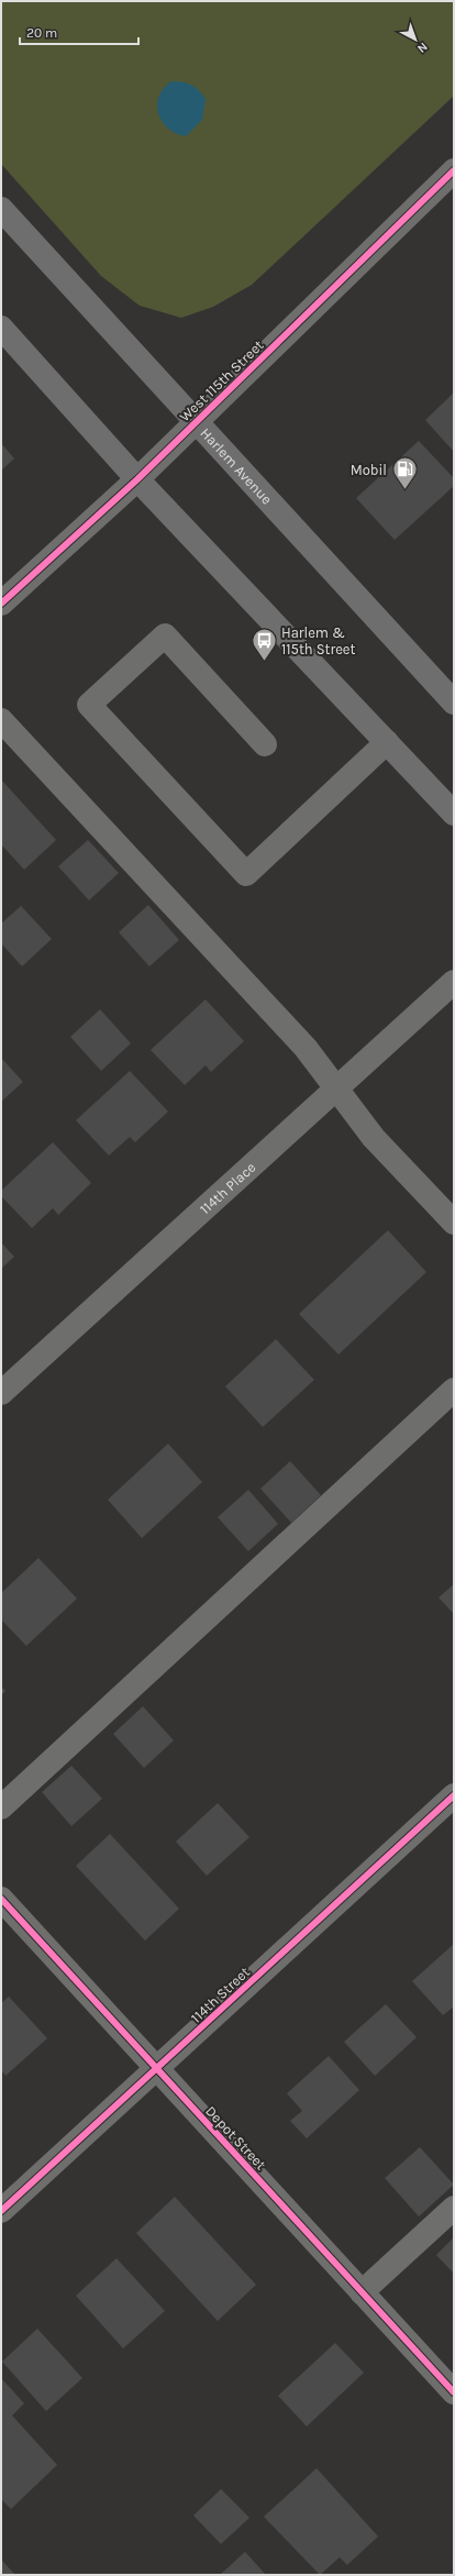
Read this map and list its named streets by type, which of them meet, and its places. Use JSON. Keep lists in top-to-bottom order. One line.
{"streets":{"main road":["Harlem Avenue"],"street":["West 115th Street","114th Place","114th Street","Depot Street"]},"crossings":[["West 115th Street","Harlem Avenue"],["114th Street","Depot Street"]],"places":{"fuel station":["Mobil"],"bus stop":["Harlem & 115th Street"]},"scale_bar":"20 m","north":"bottom right"}
